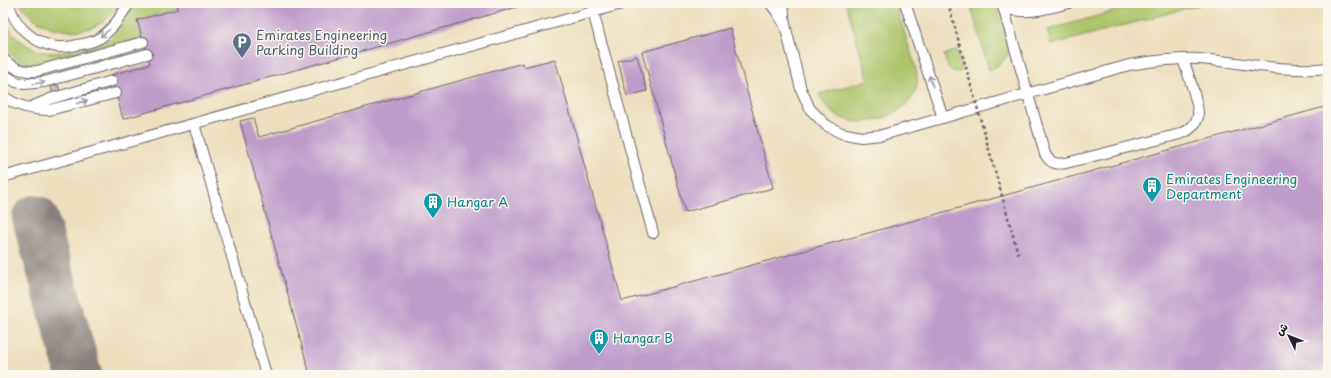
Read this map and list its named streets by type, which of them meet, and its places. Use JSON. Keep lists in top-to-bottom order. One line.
{"places":{"parking":["Emirates Engineering Parking Building"],"building":["Emirates Engineering Department","Hangar A","Hangar B"]},"north":"top left"}
